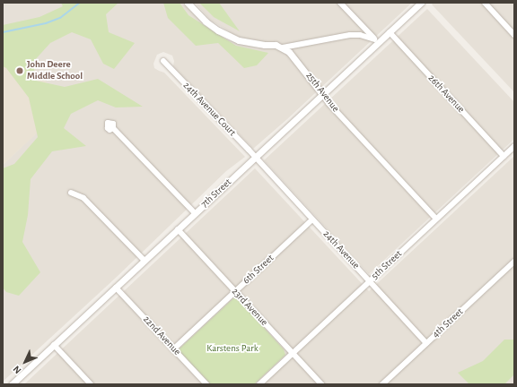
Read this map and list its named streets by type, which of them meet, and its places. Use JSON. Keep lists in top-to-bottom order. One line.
{"streets":{"street":["25th Avenue","26th Avenue","24th Avenue Court","7th Street","24th Avenue","5th Street","6th Street","23rd Avenue","4th Street","22nd Avenue"]},"crossings":[["25th Avenue","7th Street"],["25th Avenue","5th Street"],["26th Avenue","7th Street"],["26th Avenue","5th Street"],["24th Avenue Court","7th Street"],["24th Avenue Court","24th Avenue"],["7th Street","24th Avenue"],["7th Street","23rd Avenue"],["7th Street","22nd Avenue"],["24th Avenue","5th Street"],["24th Avenue","6th Street"],["24th Avenue","4th Street"],["5th Street","23rd Avenue"],["6th Street","23rd Avenue"],["6th Street","22nd Avenue"]],"parks":["Karstens Park"],"places":["John Deere Middle School"],"north":"bottom left"}
